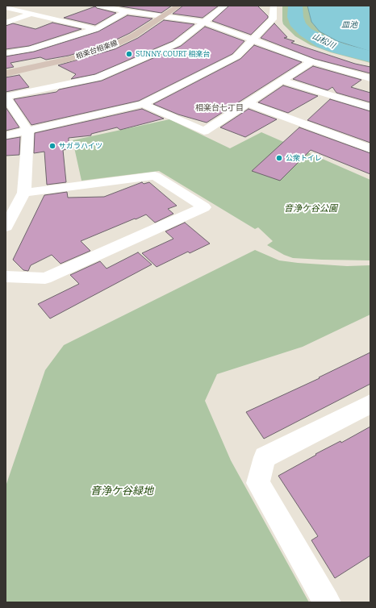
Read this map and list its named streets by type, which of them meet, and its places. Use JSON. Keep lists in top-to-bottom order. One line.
{"streets":{"main road":["相楽台相楽線"]},"districts":["相楽台七丁目"],"water":["皿池","山松川"],"parks":["音浄ケ谷公園","音浄ケ谷緑地"],"places":["SUNNY COURT 相楽台","サガラハイツ","公衆トイレ"]}
